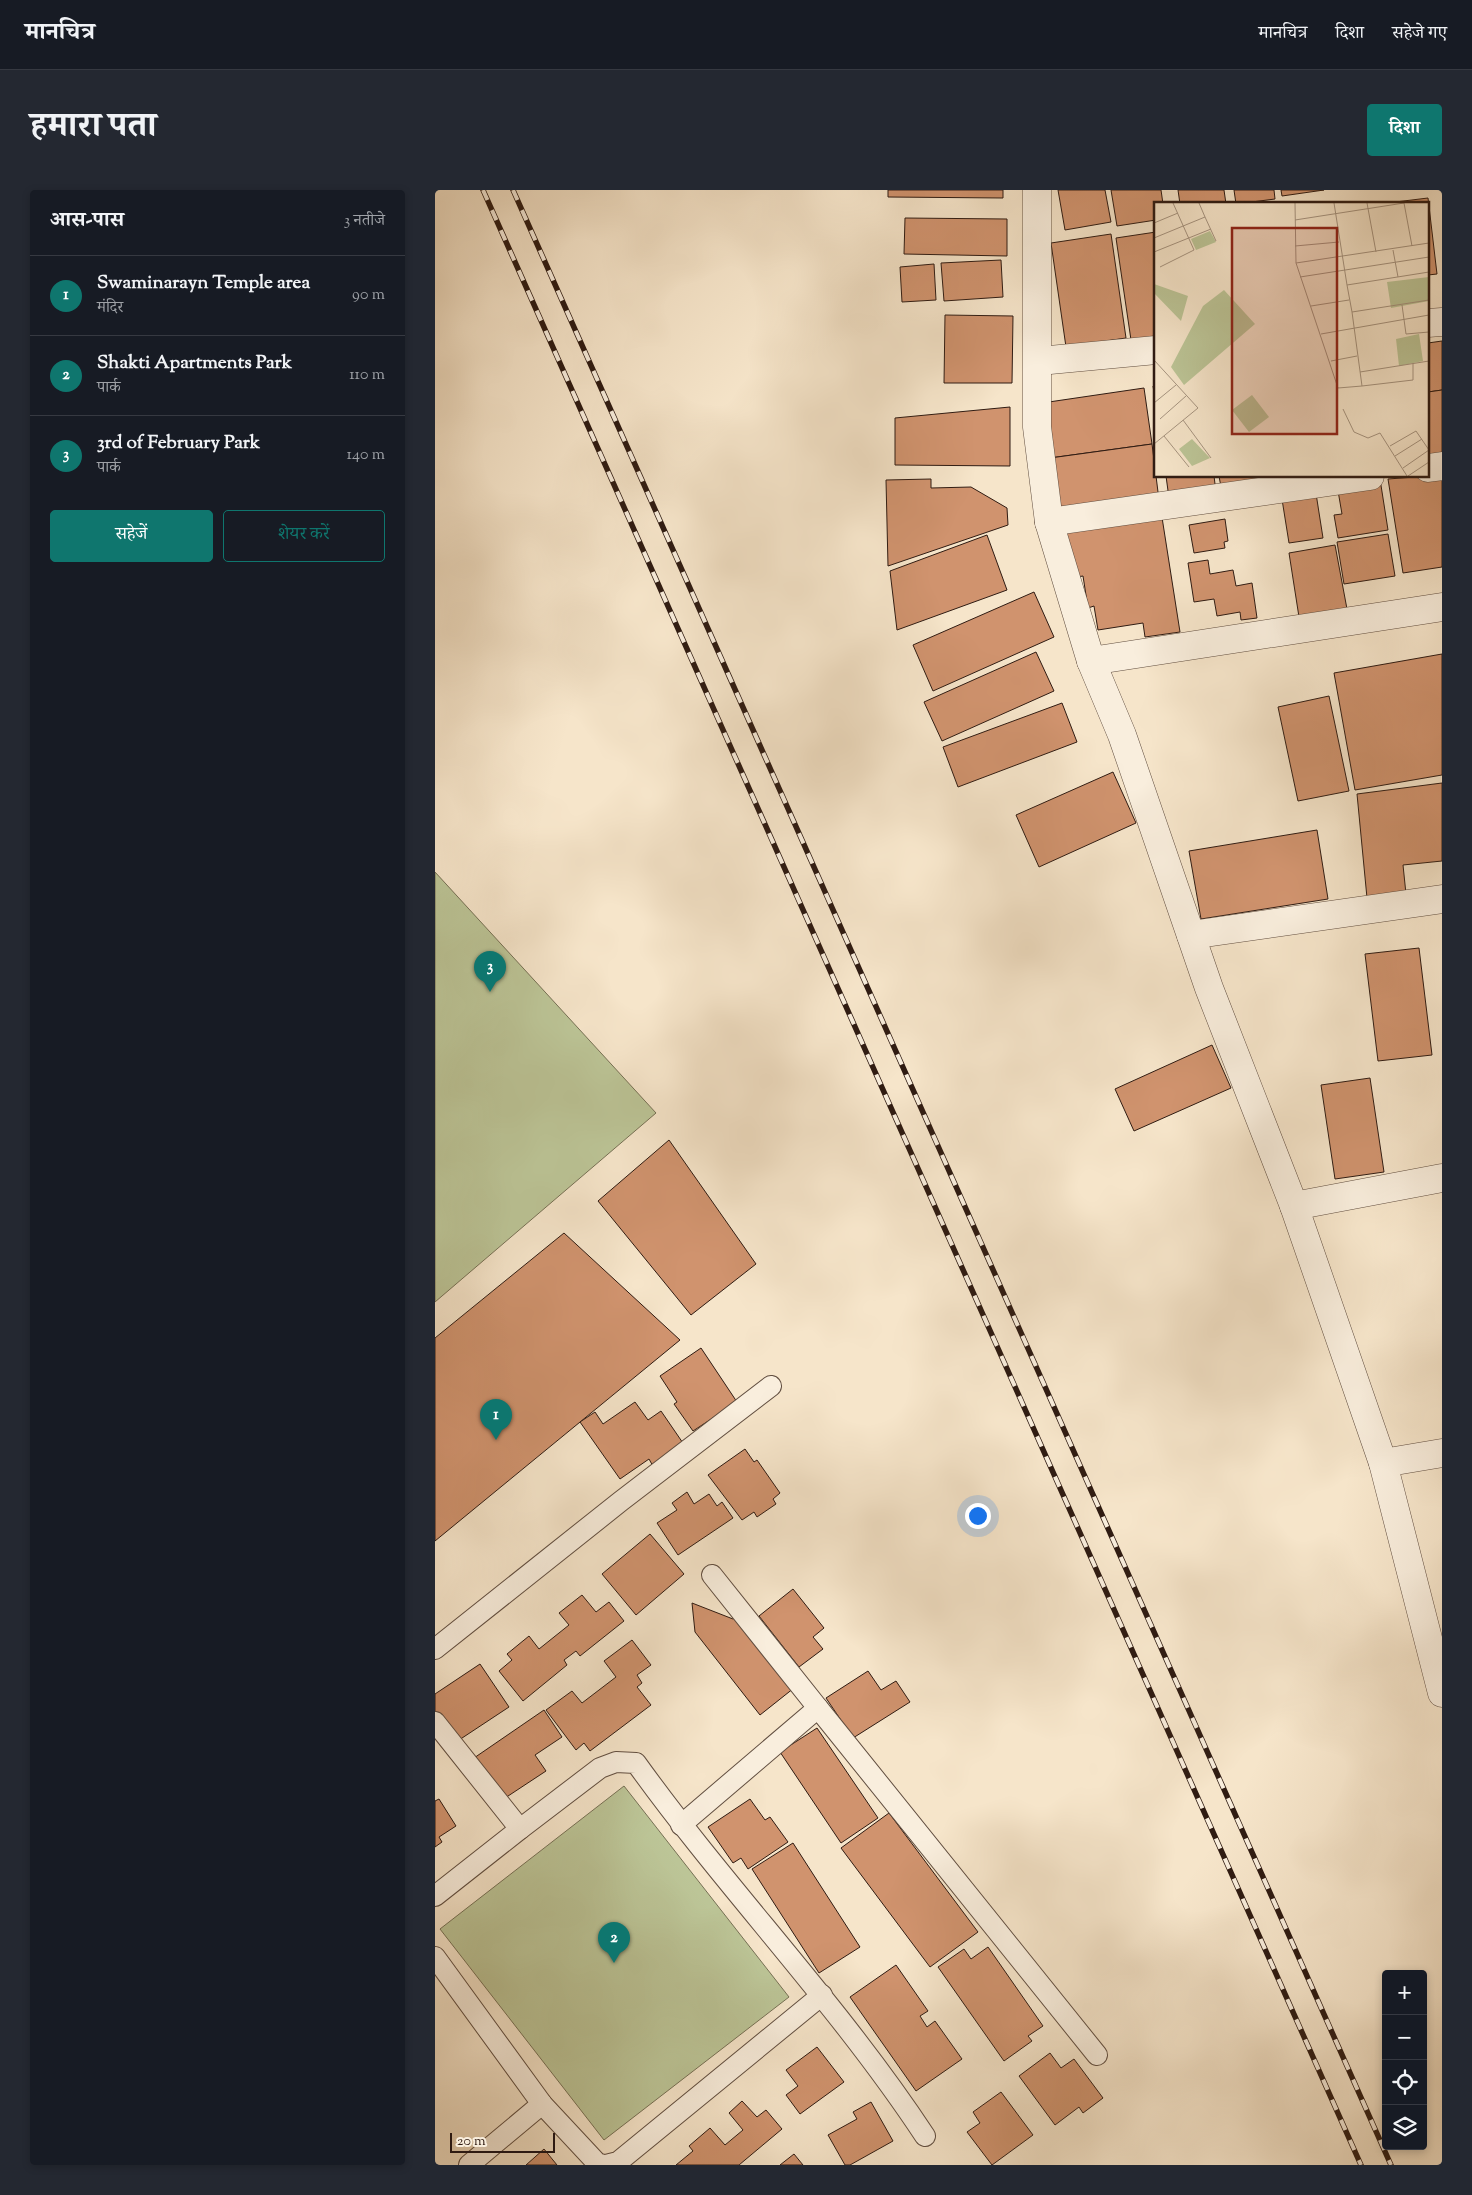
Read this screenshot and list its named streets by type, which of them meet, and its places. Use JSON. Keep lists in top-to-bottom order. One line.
{"scale_bar":"20 m","page":{"header":"मानचित्र","nav":["मानचित्र","दिशा","सहेजे गए"],"title":"हमारा पता","buttons":["दिशा",["सहेजें","शेयर करें"]],"heading":["आस-पास","3 नतीजे"],"list":[{"mark":"1","name":"Swaminarayn Temple area","note":"मंदिर","value":"90 m"},{"mark":"2","name":"Shakti Apartments Park","note":"पार्क","value":"110 m"},{"mark":"3","name":"3rd of February Park","note":"पार्क","value":"140 m"}],"pins":["3","1","2"],"map_buttons":["+","−"],"scale":"20 m"}}
